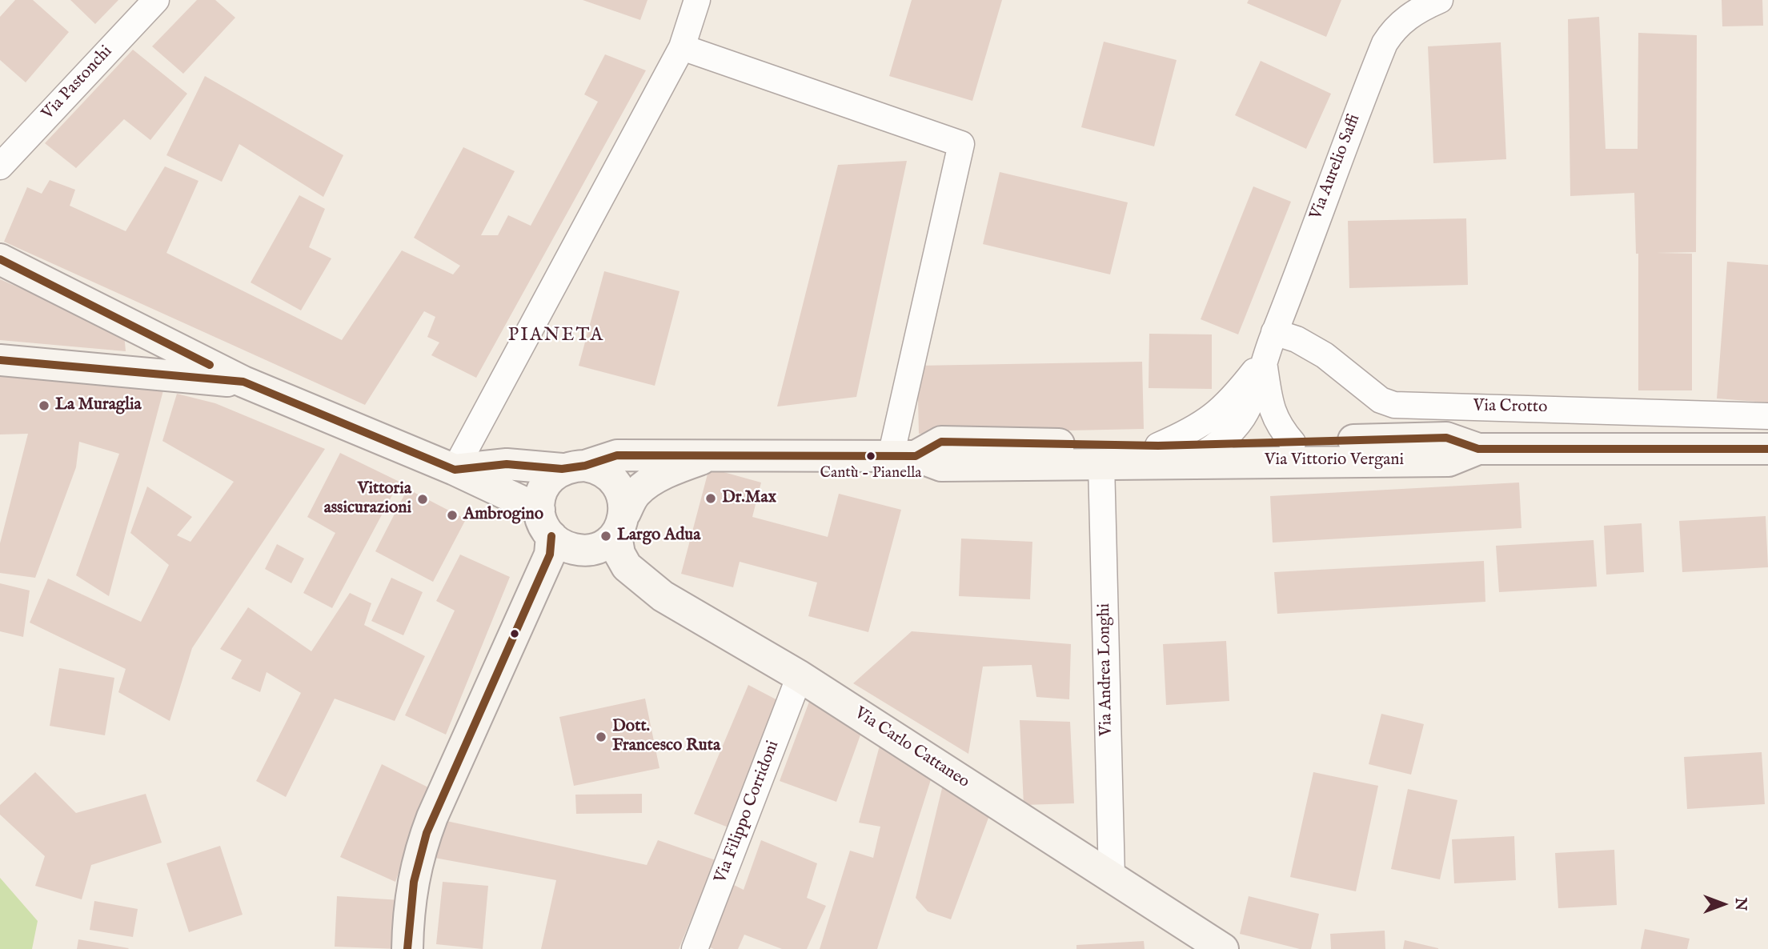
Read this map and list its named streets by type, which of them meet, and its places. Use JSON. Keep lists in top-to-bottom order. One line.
{"streets":{"street":["Via Pastonchi","Via Aurelio Saffi","Via Crotto","Via Vittorio Vergani","Via Andrea Longhi","Via Carlo Cattaneo","Via Filippo Corridoni"]},"crossings":[["Via Aurelio Saffi","Via Crotto"],["Via Aurelio Saffi","Via Vittorio Vergani"],["Via Vittorio Vergani","Via Andrea Longhi"],["Via Vittorio Vergani","Via Carlo Cattaneo"],["Via Andrea Longhi","Via Carlo Cattaneo"],["Via Carlo Cattaneo","Via Filippo Corridoni"]],"districts":["PIANETA"],"places":["La Muraglia","Cantù - Pianella","Dr.Max","Vittoria assicurazioni","Ambrogino","Largo Adua","Dott. Francesco Ruta"],"north":"right"}
